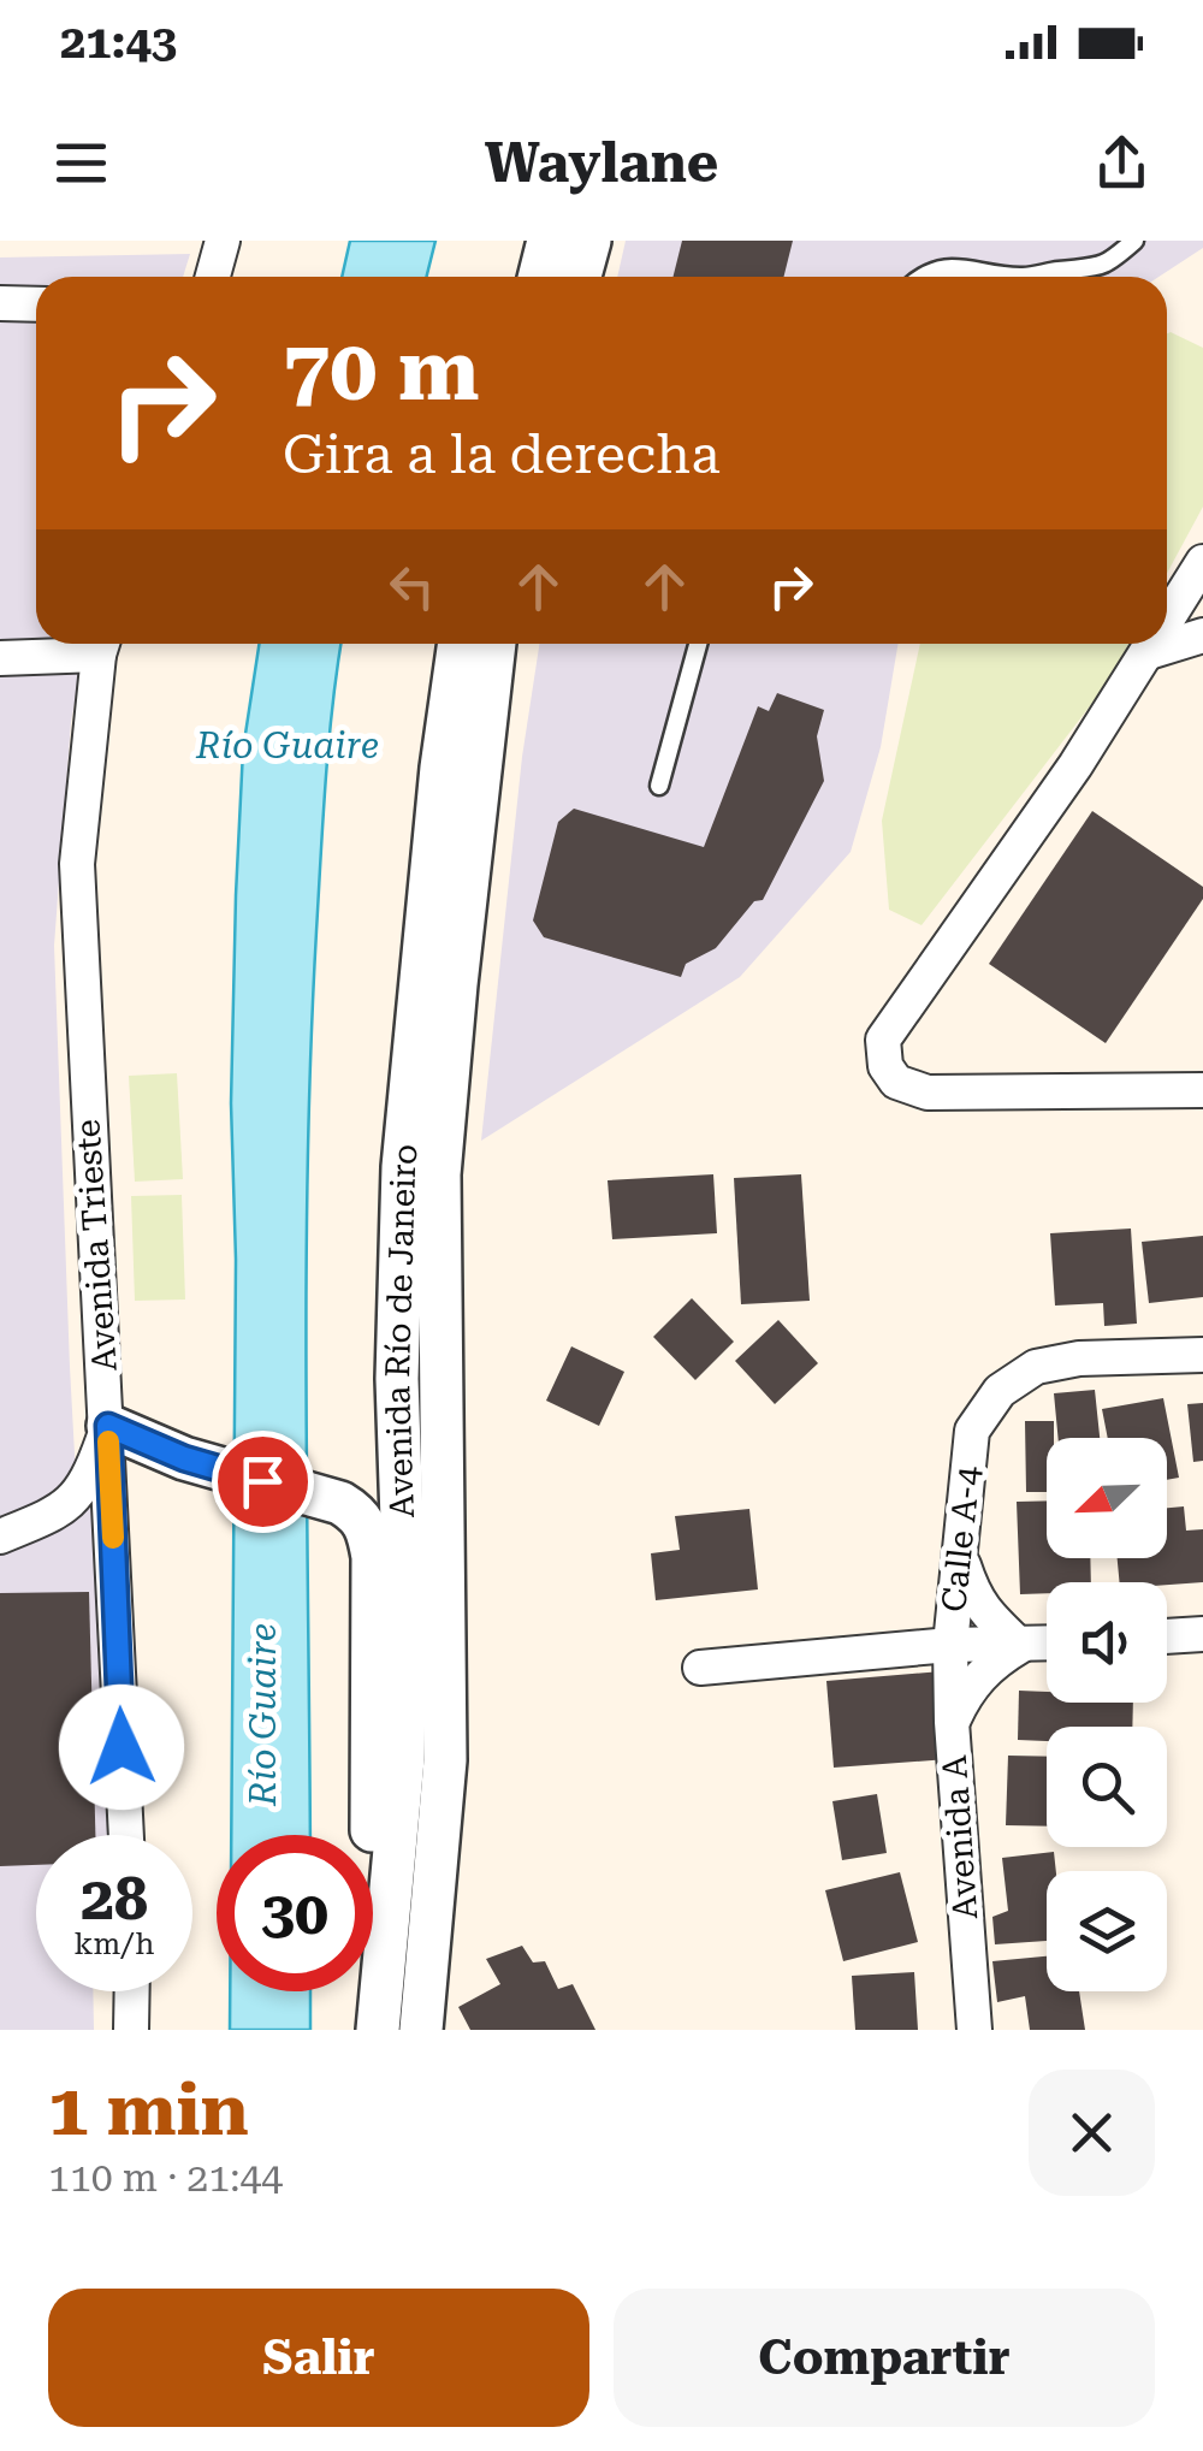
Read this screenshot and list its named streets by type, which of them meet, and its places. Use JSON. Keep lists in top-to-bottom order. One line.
{"streets":{"street":["Avenida Trieste","Avenida Río de Janeiro","Calle A-4","Avenida A"]},"crossings":[["Calle A-4","Avenida A"]],"water":["Río Guaire"],"north":"bottom left","page":{"status":"21:43","header":"Waylane","turn":["70 m","Gira a la derecha"],"speed":"28 km/h","limit":"30","heading":["1 min","110 m · 21:44"],"buttons":["Salir","Compartir"]}}
